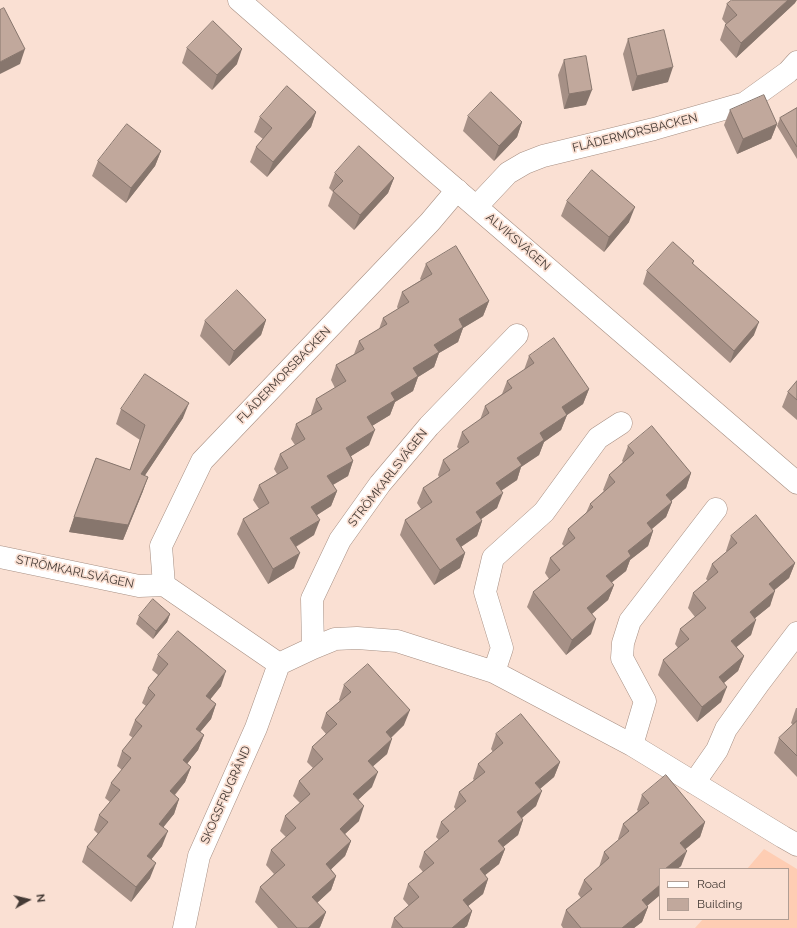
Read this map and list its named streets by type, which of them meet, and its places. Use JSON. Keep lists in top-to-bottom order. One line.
{"streets":{"street":["FLÄDERMORSBACKEN","ALVIKSVÄGEN","STRÖMKARLSVÄGEN","SKOGSFRUGRÄND"]},"crossings":[["FLÄDERMORSBACKEN","ALVIKSVÄGEN"],["FLÄDERMORSBACKEN","STRÖMKARLSVÄGEN"]],"legend":["Road","Building"],"north":"right"}
